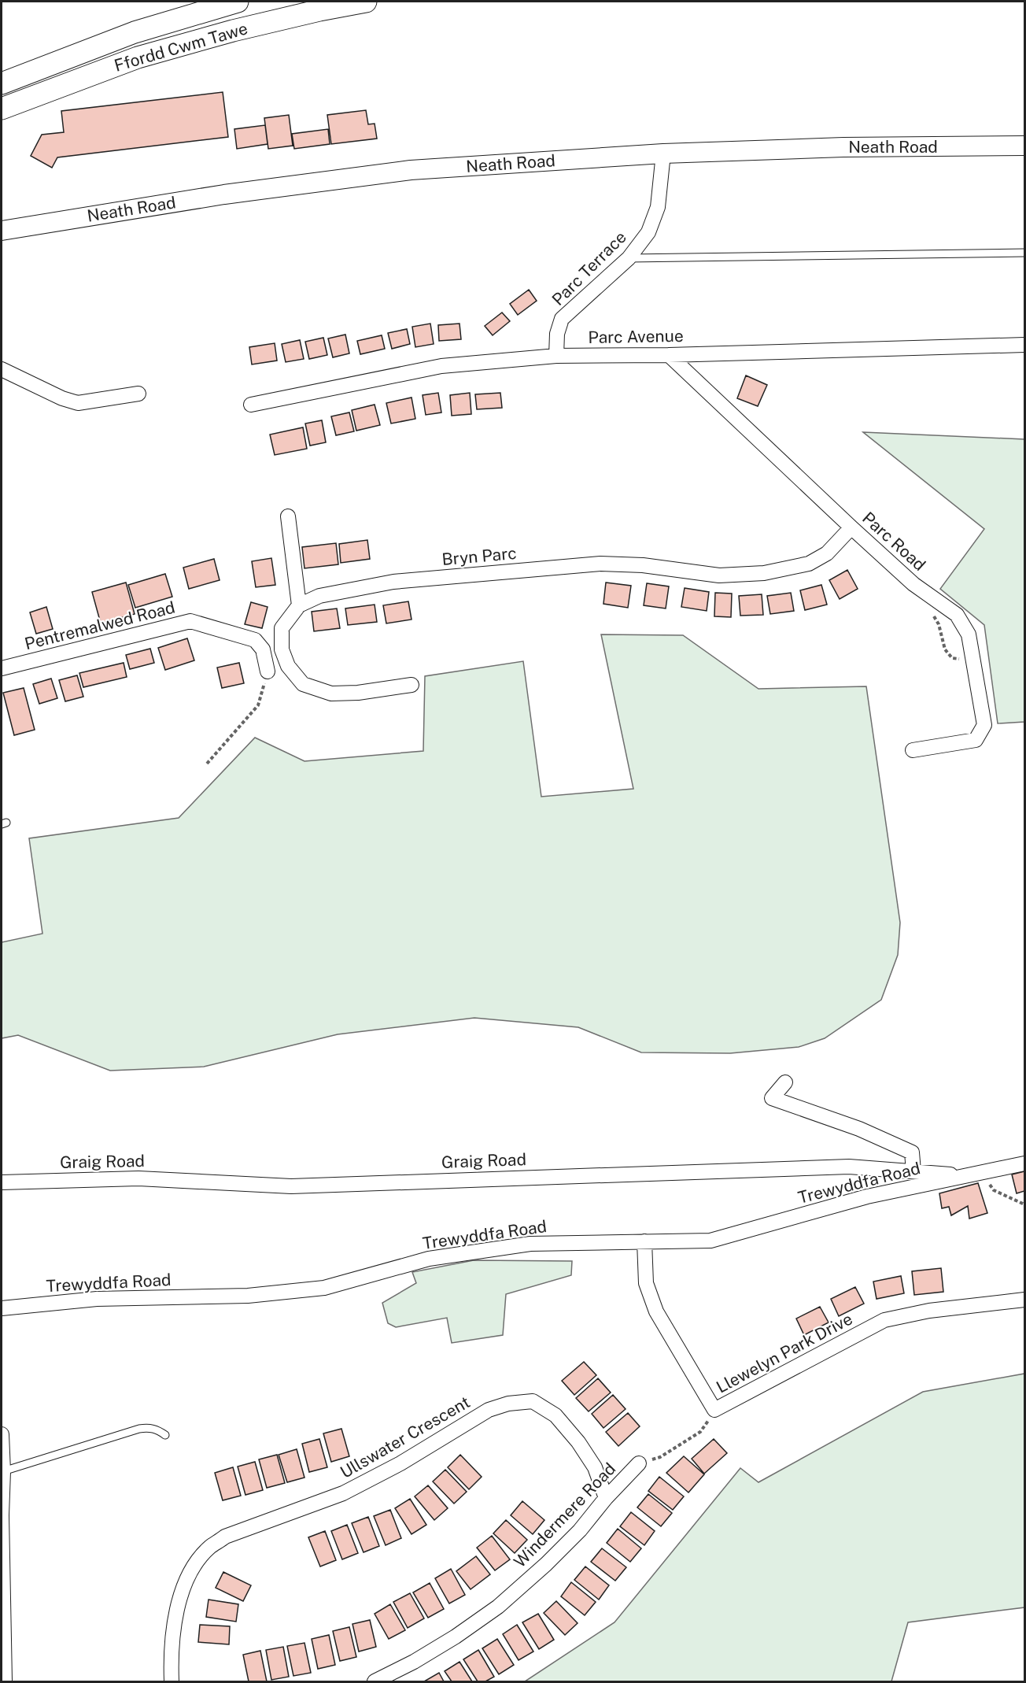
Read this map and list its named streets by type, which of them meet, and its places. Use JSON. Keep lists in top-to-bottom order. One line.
{"streets":{"main road":["Ffordd Cwm Tawe","Neath Road"],"street":["Parc Terrace","Parc Avenue","Parc Road","Bryn Parc","Pentremalwed Road","Graig Road","Trewyddfa Road","Llewelyn Park Drive","Ullswater Crescent","Windermere Road"]},"crossings":[["Neath Road","Parc Terrace"],["Parc Terrace","Parc Avenue"],["Parc Avenue","Parc Road"],["Parc Road","Bryn Parc"],["Graig Road","Trewyddfa Road"],["Trewyddfa Road","Llewelyn Park Drive"],["Ullswater Crescent","Windermere Road"]]}
